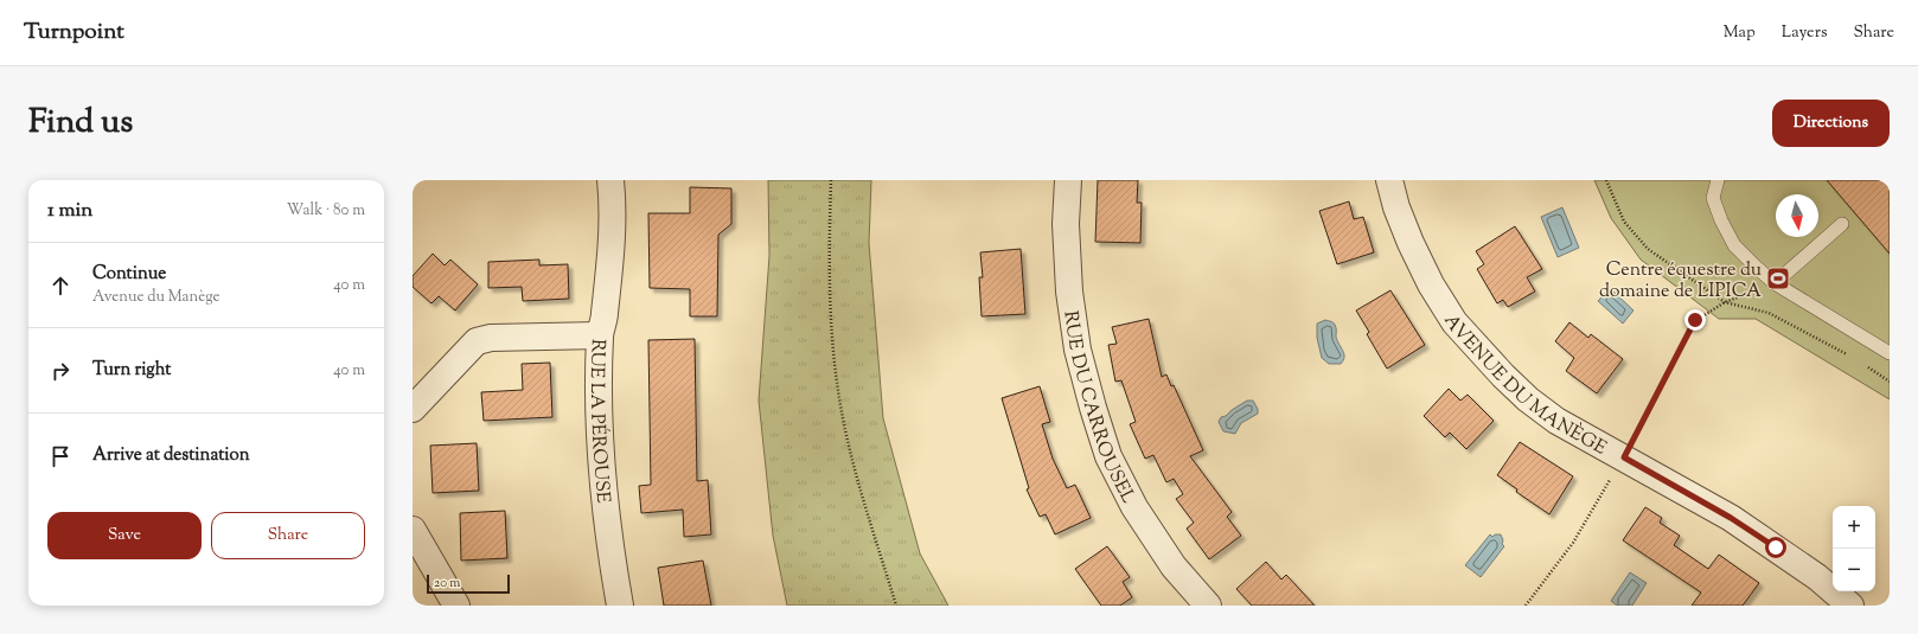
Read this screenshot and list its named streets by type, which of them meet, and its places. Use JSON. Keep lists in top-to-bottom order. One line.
{"streets":{"street":["AVENUE DU MANÈGE","RUE DU CARROUSEL","RUE LA PÉROUSE"]},"places":{"sports":["Centre équestre du domaine de LIPICA"]},"scale_bar":"20 m","north":"bottom","page":{"header":"Turnpoint","nav":["Map","Layers","Share"],"title":"Find us","buttons":["Directions",["Save","Share"]],"heading":["1 min","Walk · 80 m"],"list":[["Continue","Avenue du Manège","40 m"],["Turn right","40 m"],"Arrive at destination"],"map_buttons":["+","−"],"scale":"20 m"}}
